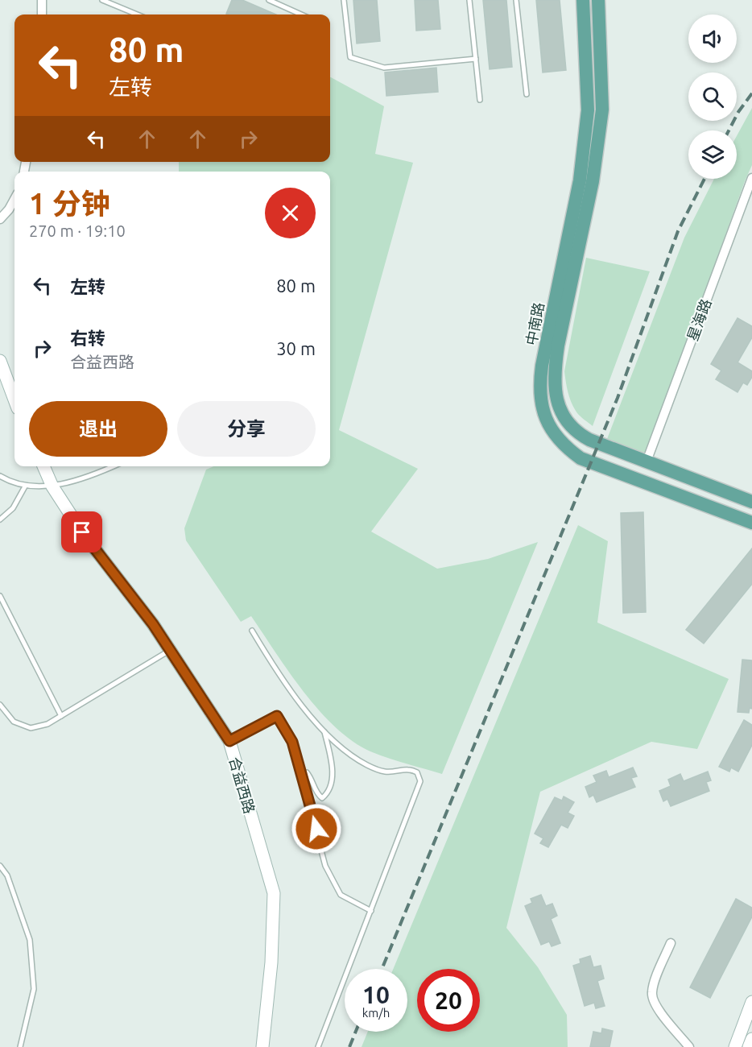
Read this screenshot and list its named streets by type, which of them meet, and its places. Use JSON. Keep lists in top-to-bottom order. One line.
{"streets":{"main road":["中南路"],"street":["星海路","合益西路"]},"crossings":[["星海路","中南路"]],"page":{"turn":["80 m","左转"],"heading":["1 分钟","270 m · 19:10"],"list":[{"name":"左转","value":"80 m"},{"name":"右转","note":"合益西路","value":"30 m"}],"buttons":["退出","分享"],"speed":"10 km/h","limit":"20"}}
